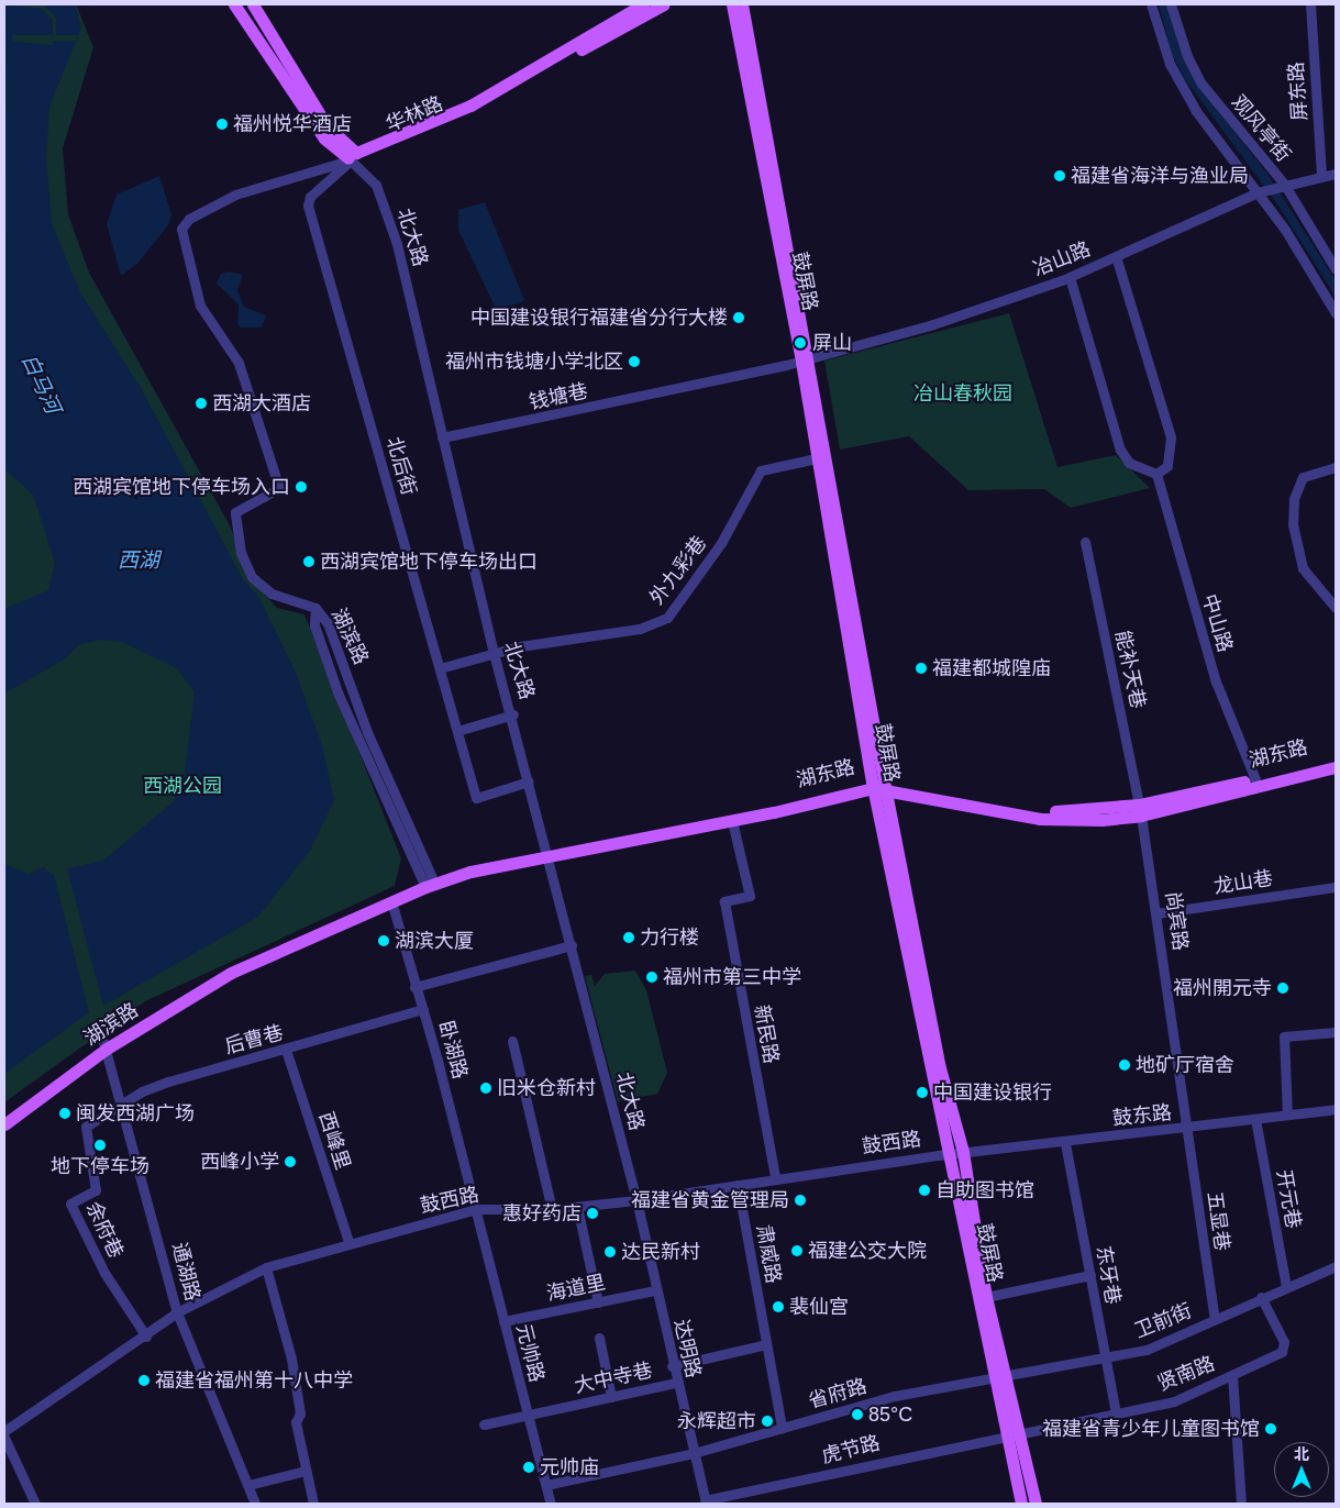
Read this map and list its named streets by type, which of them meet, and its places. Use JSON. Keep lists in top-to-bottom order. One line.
{"streets":{"main road":["华林路","鼓屏路","湖滨路","湖东路"],"street":["屏东路","观风亭街","北大路","冶山路","钱塘巷","北后街","外九彩巷","中山路","能补天巷","龙山巷","尚宾路","新民路","后曹巷","卧湖路","鼓东路","西峰里","鼓西路","开元巷","五显巷","余府巷","肃威路","通湖路","东牙巷","海道里","卫前街","达明路","元帅路","贤南路","大中寺巷","省府路","虎节路"]},"crossings":[["屏东路","冶山路"],["华林路","北大路"],["华林路","北后街"],["观风亭街","冶山路"],["北大路","钱塘巷"],["北大路","北后街"],["北大路","外九彩巷"],["北大路","湖东路"],["北大路","鼓西路"],["北大路","达明路"],["冶山路","鼓屏路"],["冶山路","钱塘巷"],["鼓屏路","钱塘巷"],["鼓屏路","外九彩巷"],["鼓屏路","湖东路"],["鼓屏路","鼓东路"],["鼓屏路","鼓西路"],["鼓屏路","卫前街"],["鼓屏路","贤南路"],["鼓屏路","省府路"],["鼓屏路","虎节路"],["北后街","外九彩巷"],["中山路","湖东路"],["湖滨路","湖东路"],["湖滨路","卧湖路"],["湖滨路","通湖路"],["能补天巷","湖东路"],["能补天巷","尚宾路"],["湖东路","尚宾路"],["湖东路","新民路"],["龙山巷","尚宾路"],["尚宾路","鼓东路"],["尚宾路","五显巷"],["新民路","鼓西路"],["后曹巷","卧湖路"],["后曹巷","西峰里"],["后曹巷","余府巷"],["后曹巷","通湖路"],["卧湖路","鼓西路"],["卧湖路","元帅路"],["鼓东路","鼓西路"],["鼓东路","开元巷"],["鼓东路","五显巷"],["鼓东路","东牙巷"],["西峰里","鼓西路"],["鼓西路","余府巷"],["鼓西路","肃威路"],["鼓西路","通湖路"],["鼓西路","达明路"],["鼓西路","元帅路"],["开元巷","卫前街"],["五显巷","卫前街"],["肃威路","省府路"],["东牙巷","卫前街"],["东牙巷","贤南路"],["海道里","达明路"],["海道里","元帅路"],["卫前街","贤南路"],["卫前街","省府路"],["达明路","大中寺巷"],["达明路","省府路"],["达明路","虎节路"],["元帅路","大中寺巷"],["元帅路","省府路"],["贤南路","虎节路"]],"water":["白马河","西湖"],"parks":["冶山春秋园","西湖公园"],"places":["福州悦华酒店","福建省海洋与渔业局","中国建设银行福建省分行大楼","屏山","福州市钱塘小学北区","西湖大酒店","西湖宾馆地下停车场入口","西湖宾馆地下停车场出口","福建都城隍庙","力行楼","湖滨大厦","福州市第三中学","福州開元寺","地矿厅宿舍","旧米仓新村","中国建设银行","闽发西湖广场","地下停车场","西峰小学","自助图书馆","福建省黄金管理局","惠好药店","福建公交大院","达民新村","裴仙宫","福建省福州第十八中学","85°C","永辉超市","福建省青少年儿童图书馆","元帅庙"],"north":"top"}
